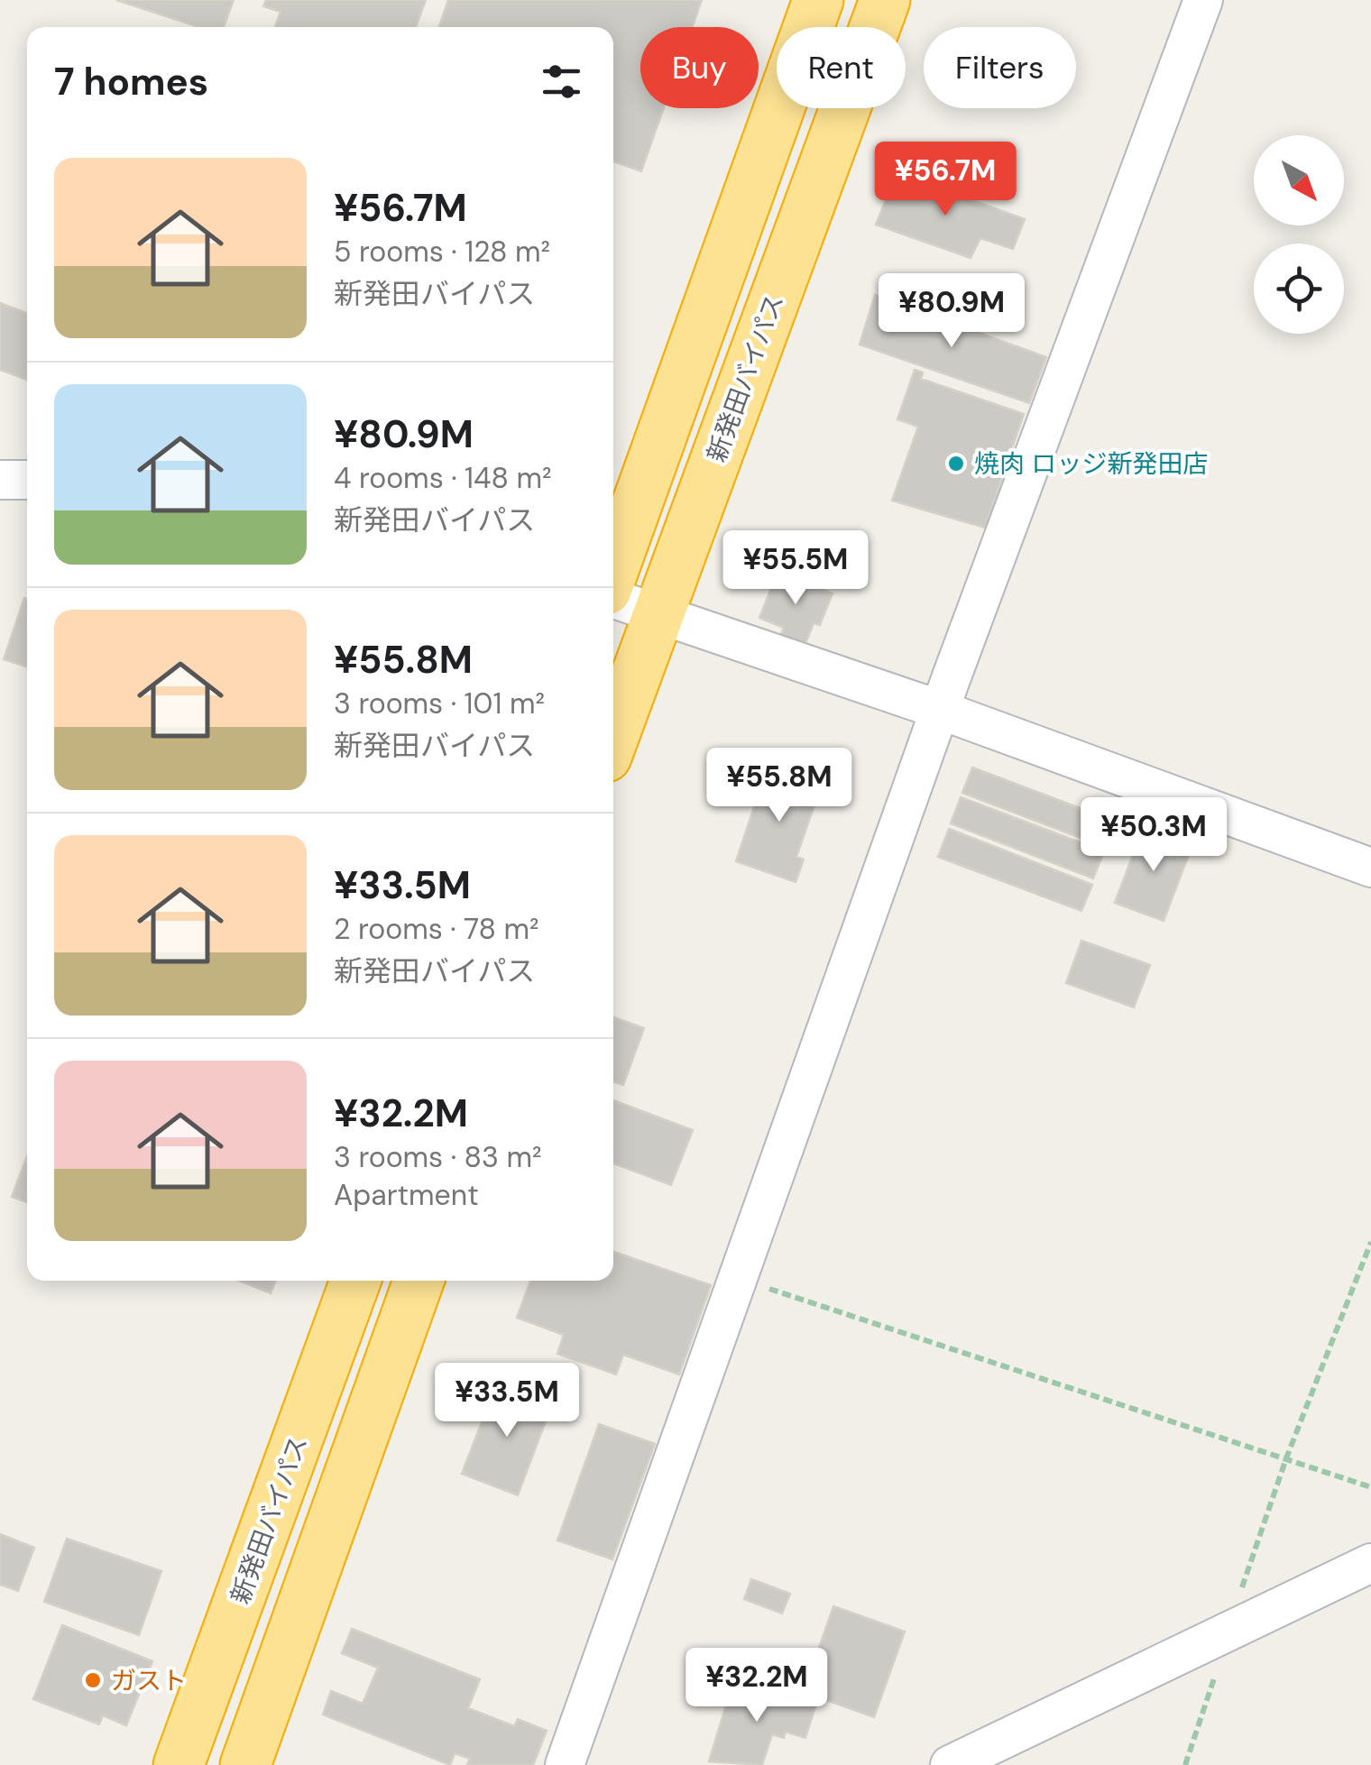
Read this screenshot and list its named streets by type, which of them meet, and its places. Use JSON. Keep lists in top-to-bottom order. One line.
{"streets":{"highway":["新発田バイパス"]},"places":["焼肉 ロッジ新発田店","ガスト"],"north":"bottom right","page":{"chip":["Buy","Rent","Filters"],"heading":"7 homes","list":[{"name":"¥56.7M","note":"5 rooms · 128 m² · 新発田バイパス"},{"name":"¥80.9M","note":"4 rooms · 148 m² · 新発田バイパス"},{"name":"¥55.8M","note":"3 rooms · 101 m² · 新発田バイパス"},{"name":"¥33.5M","note":"2 rooms · 78 m² · 新発田バイパス"},{"name":"¥32.2M","note":"3 rooms · 83 m² · Apartment"}],"price":["¥56.7M","¥80.9M","¥55.5M","¥55.8M","¥50.3M","¥33.5M","¥32.2M"]}}
